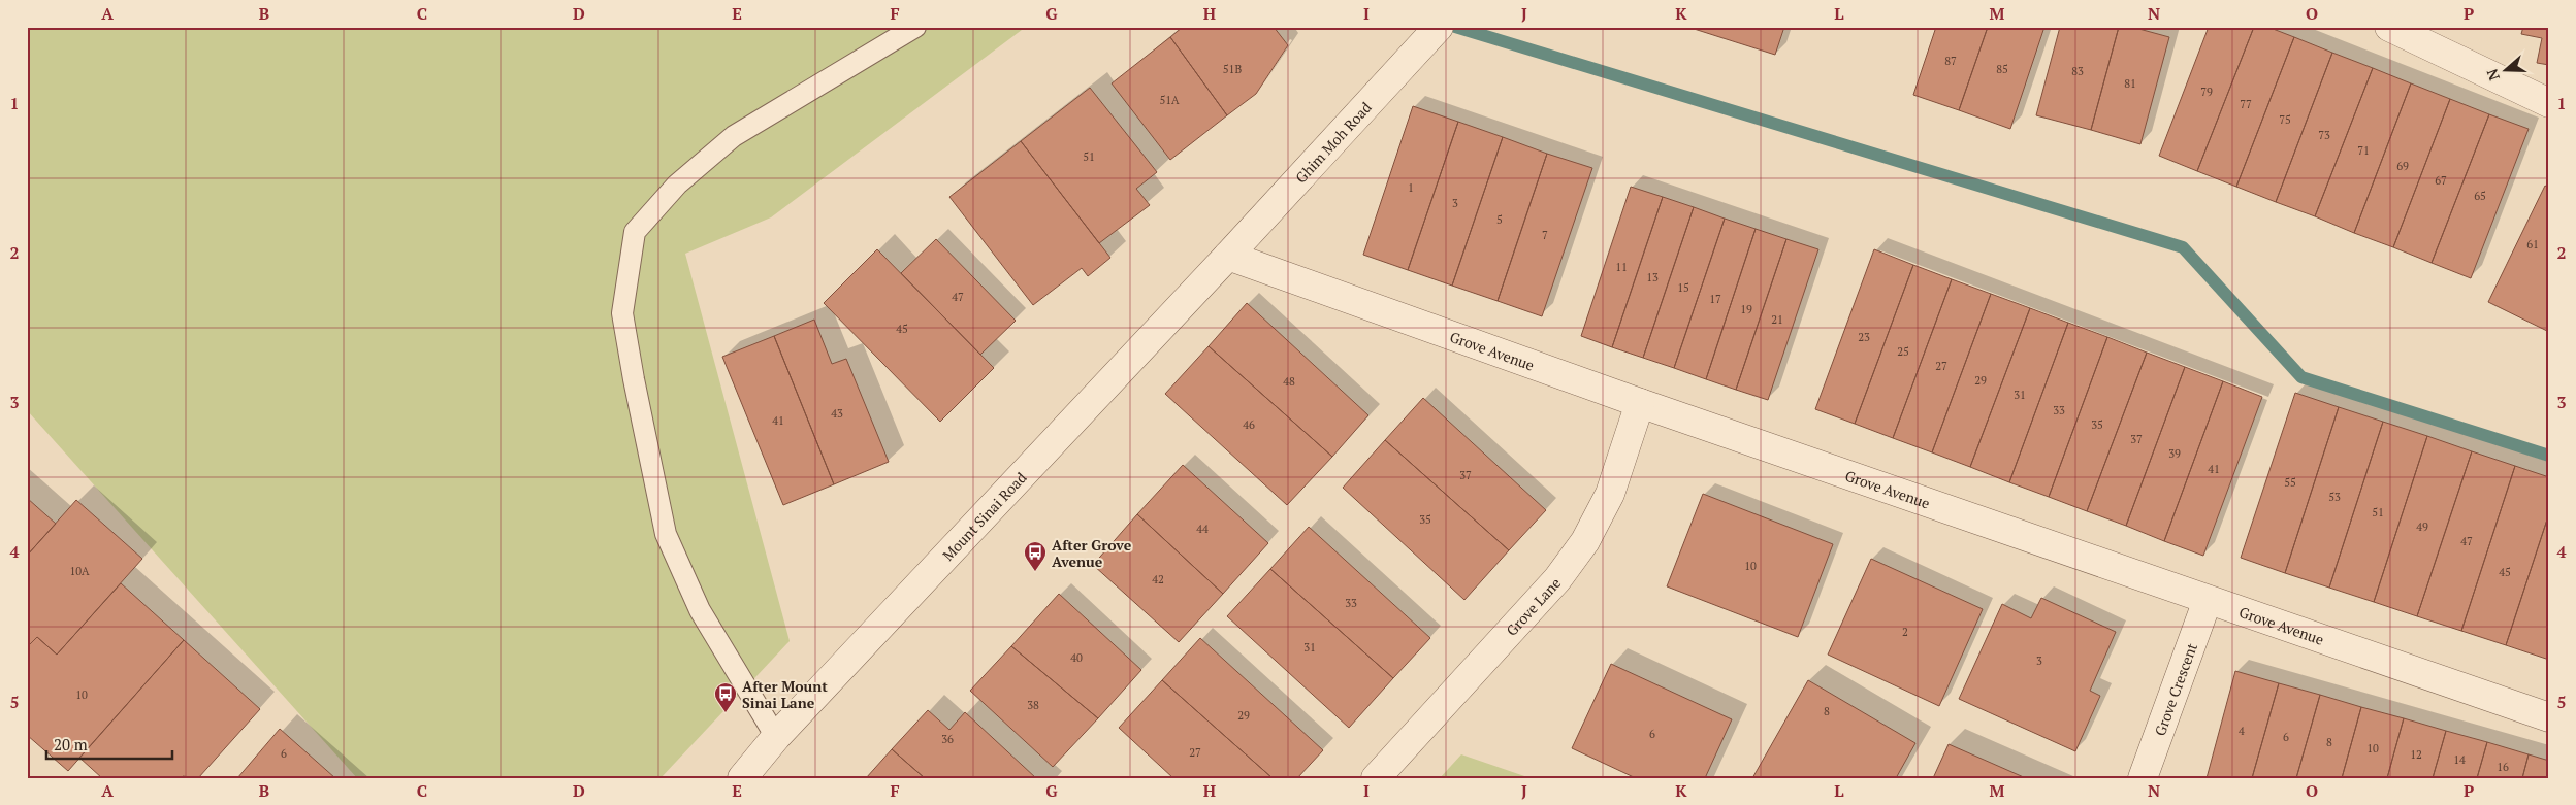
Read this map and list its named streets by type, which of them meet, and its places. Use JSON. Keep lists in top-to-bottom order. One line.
{"streets":{"street":["Ghim Moh Road","Grove Avenue","Mount Sinai Road","Grove Lane","Grove Crescent"]},"crossings":[["Ghim Moh Road","Grove Avenue"],["Ghim Moh Road","Mount Sinai Road"],["Grove Avenue","Mount Sinai Road"],["Grove Avenue","Grove Lane"],["Grove Avenue","Grove Crescent"]],"places":{"bus stop":["After Grove Avenue","After Mount Sinai Lane"]},"house_numbers":["87","51B","85","83","81","79","51A","77","75","73","71","51","69","67","1","65","3","5","7","61","11","13","15","47","17","19","21","45","23","25","27","29","48","31","33","43","41","46","35","37","39","41","37","55","53","51","35","49","44","47","10","10A","45","42","33","2","31","40","3","10","38","8","29","4","6","6","36","8","10","27","6","12","14","16"],"scale_bar":"20 m","north":"left","grid":{"columns":["A","B","C","D","E","F","G","H","I","J","K","L","M","N","O","P"],"rows":["1","2","3","4","5"]}}
